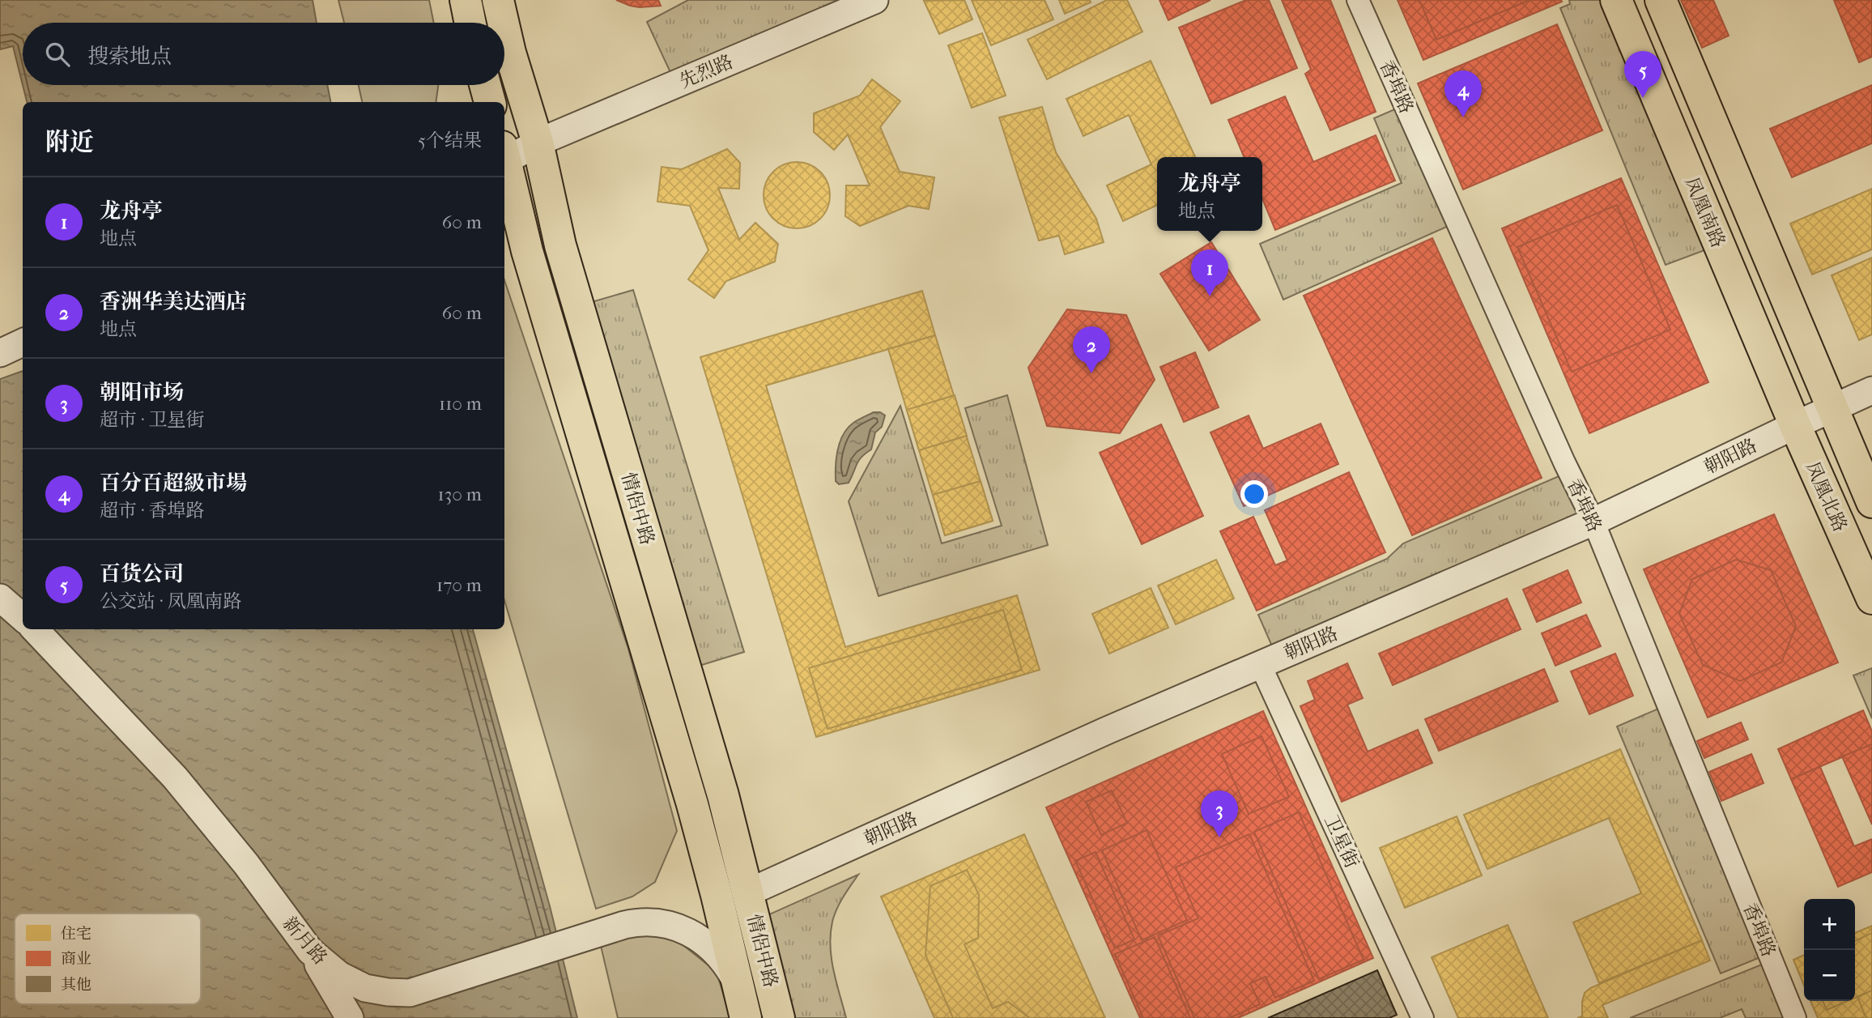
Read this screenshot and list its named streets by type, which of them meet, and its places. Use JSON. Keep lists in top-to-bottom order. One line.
{"streets":{"main road":["凤凰南路","凤凰北路","情侶中路"],"street":["先烈路","香埠路","朝阳路","卫星街","新月路"]},"crossings":[["先烈路","情侶中路"],["香埠路","朝阳路"],["凤凰南路","朝阳路"],["凤凰南路","凤凰北路"],["朝阳路","凤凰北路"],["朝阳路","情侶中路"],["朝阳路","卫星街"],["情侶中路","新月路"]],"legend":["住宅","商业","其他"],"page":{"search":"搜索地点","pins":["5","4","1","2","3"],"heading":["附近","5个结果"],"popup":["龙舟亭","地点"],"list":[{"mark":"1","name":"龙舟亭","note":"地点","value":"60 m"},{"mark":"2","name":"香洲华美达酒店","note":"地点","value":"60 m"},{"mark":"3","name":"朝阳市场","note":"超市 · 卫星街","value":"110 m"},{"mark":"4","name":"百分百超級市場","note":"超市 · 香埠路","value":"130 m"},{"mark":"5","name":"百货公司","note":"公交站 · 凤凰南路","value":"170 m"}],"map_buttons":["+","−"]}}
